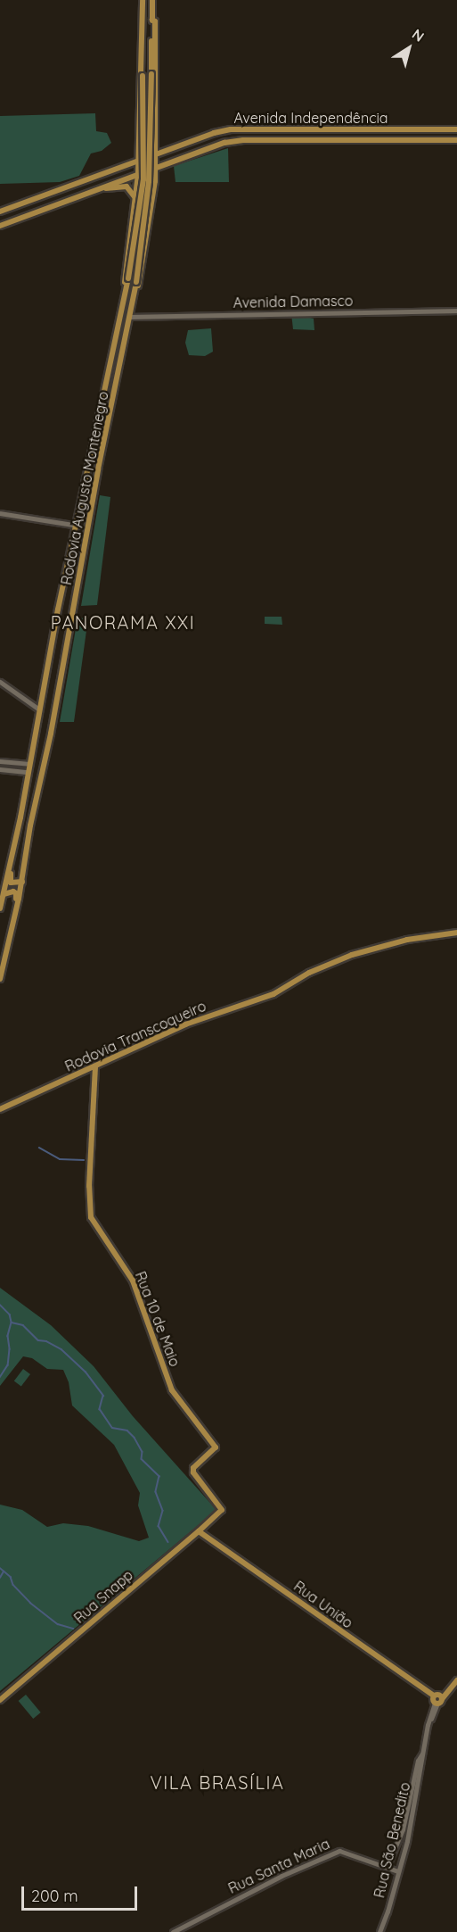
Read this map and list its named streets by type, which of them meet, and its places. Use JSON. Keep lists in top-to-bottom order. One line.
{"streets":{"main road":["Avenida Independência","Rodovia Augusto Montenegro","Rodovia Transcoqueiro","Rua 10 de Maio","Rua Snapp","Rua União"],"street":["Avenida Damasco","Rua São Benedito","Rua Santa Maria"]},"crossings":[["Avenida Independência","Rodovia Augusto Montenegro"],["Avenida Damasco","Rodovia Augusto Montenegro"],["Rodovia Transcoqueiro","Rua 10 de Maio"],["Rua 10 de Maio","Rua Snapp"],["Rua Snapp","Rua União"],["Rua União","Rua São Benedito"],["Rua São Benedito","Rua Santa Maria"]],"districts":["PANORAMA XXI","VILA BRASÍLIA"],"scale_bar":"200 m","north":"top right"}
